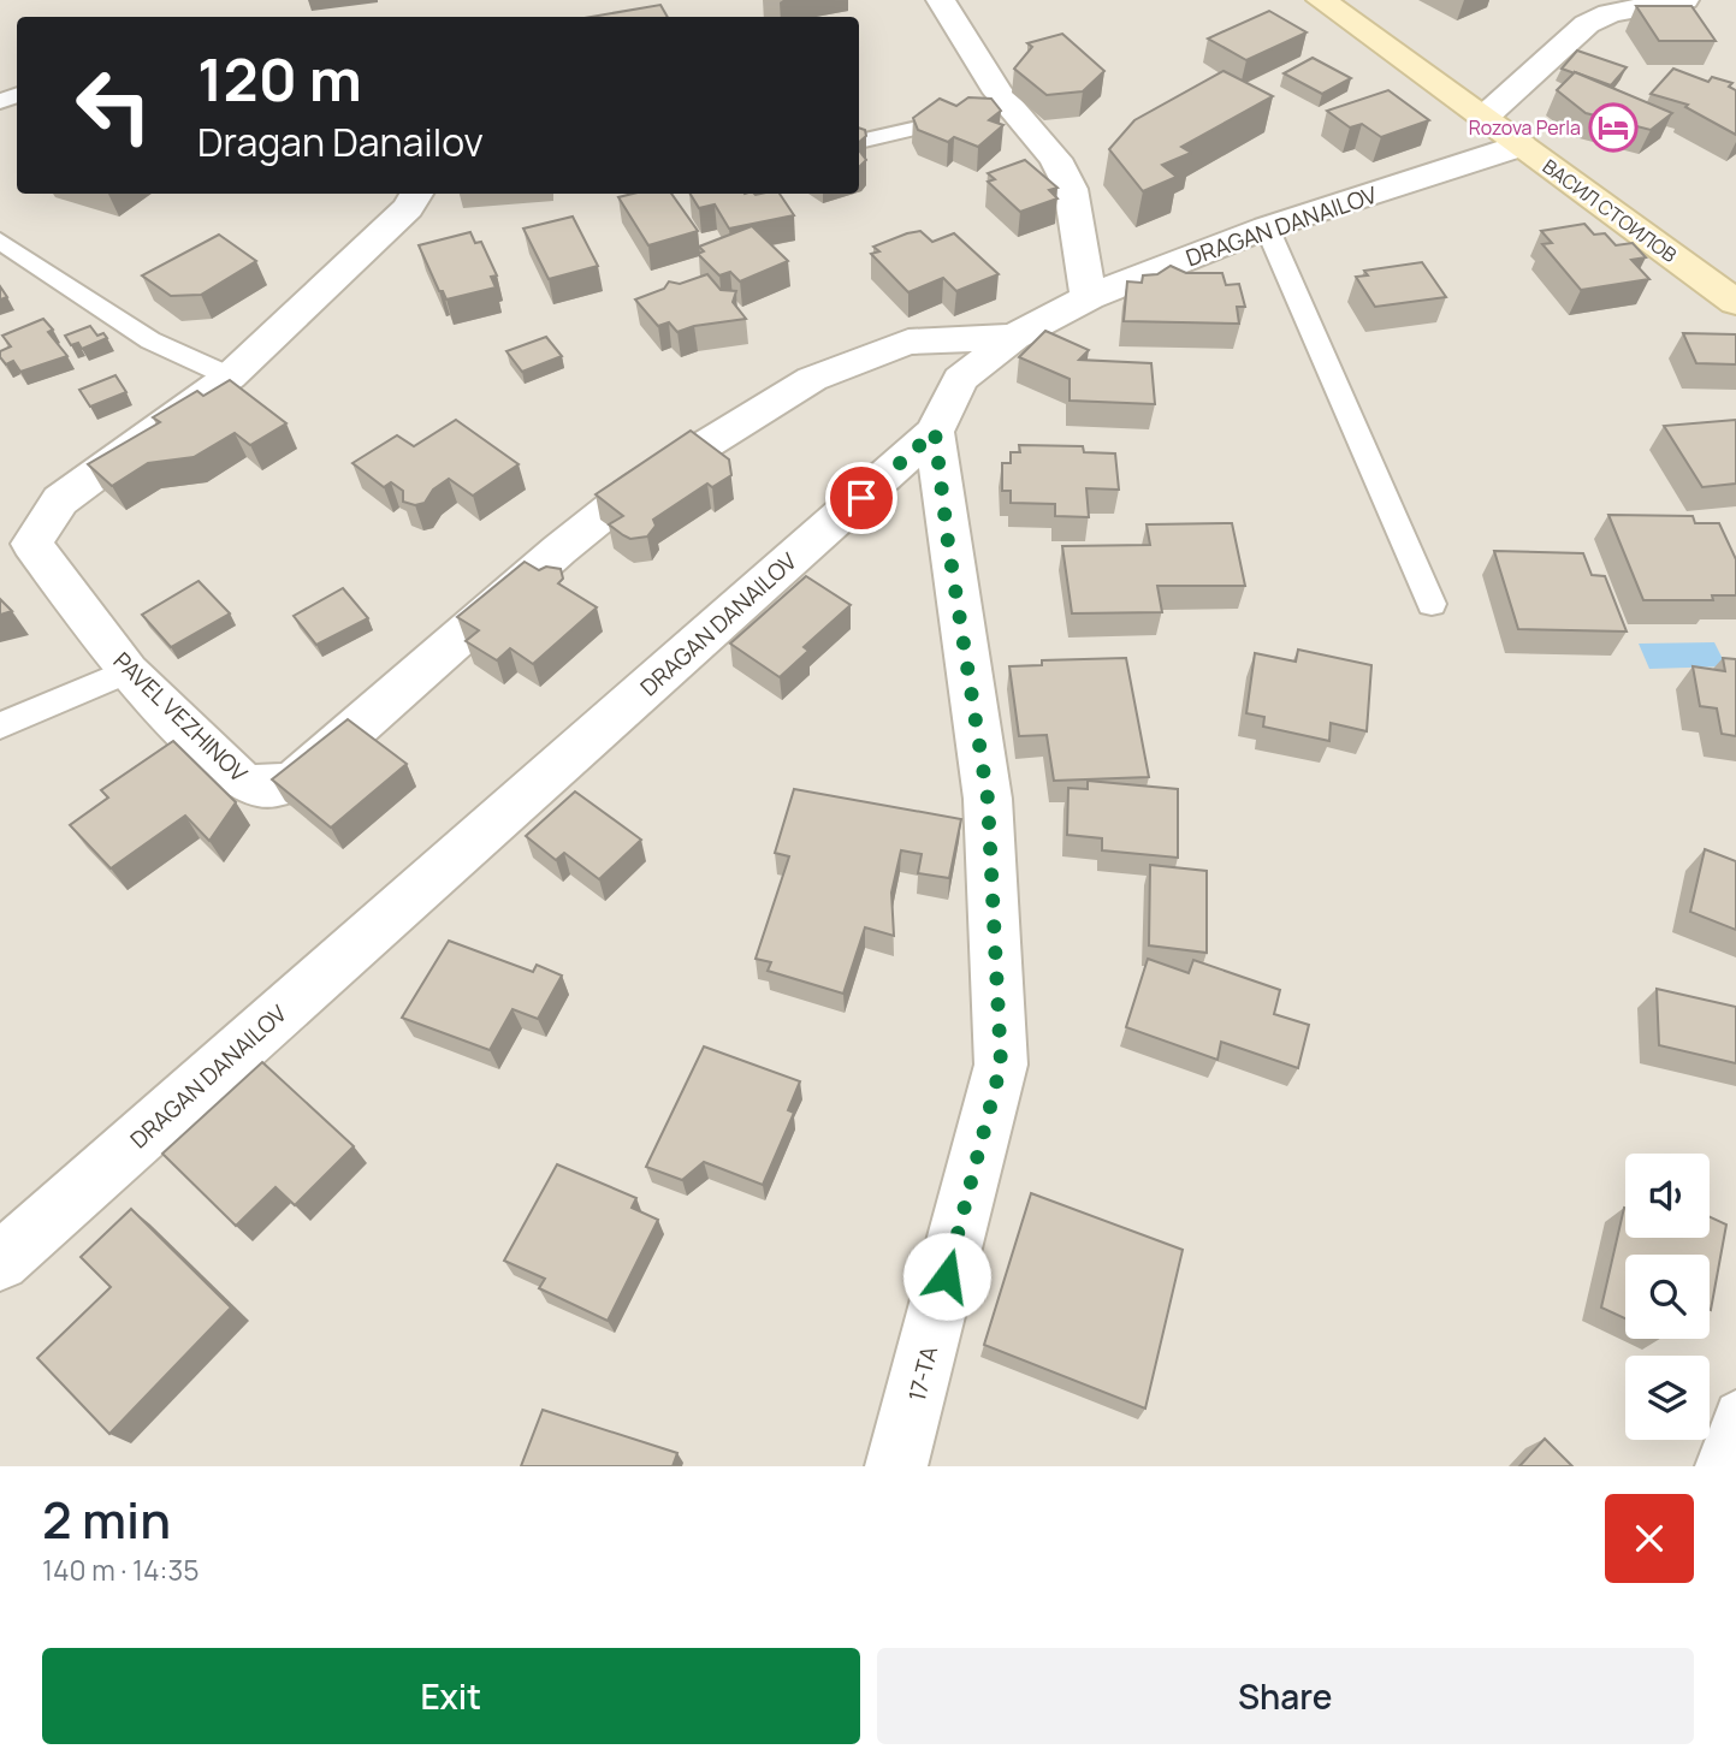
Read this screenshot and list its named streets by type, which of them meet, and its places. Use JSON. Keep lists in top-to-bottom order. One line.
{"streets":{"street":["ВАСИЛ СТОИЛОВ","DRAGAN DANAILOV","PAVEL VEZHINOV","17-ТА"]},"crossings":[["ВАСИЛ СТОИЛОВ","DRAGAN DANAILOV"],["DRAGAN DANAILOV","PAVEL VEZHINOV"],["DRAGAN DANAILOV","17-ТА"]],"places":{"hotel":["Rozova Perla"]},"page":{"turn":["120 m","Dragan Danailov"],"heading":["2 min","140 m · 14:35"],"buttons":["Exit","Share"]}}
